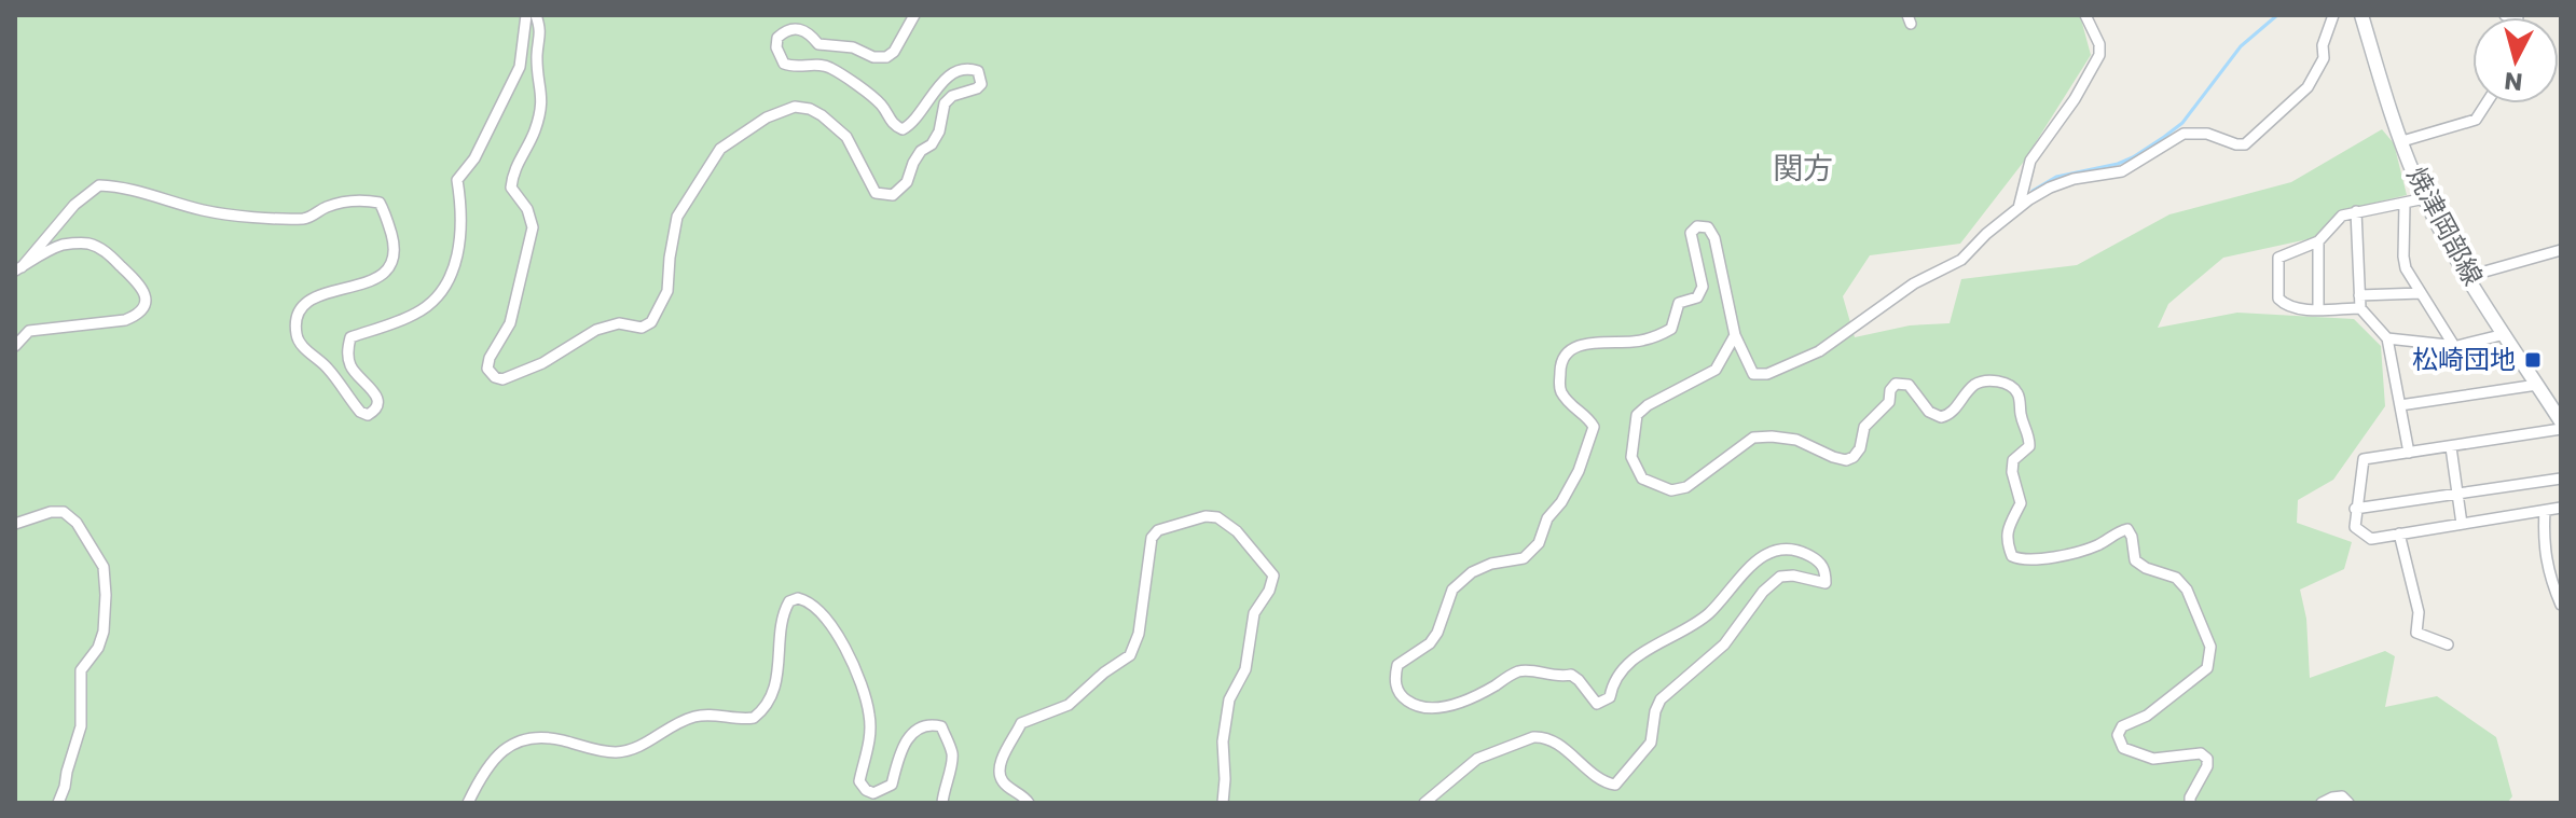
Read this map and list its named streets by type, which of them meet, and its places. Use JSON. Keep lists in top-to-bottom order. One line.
{"streets":{"main road":["焼津岡部線"]},"districts":["関方"],"places":{"transit":["松崎団地"]},"north":"bottom"}
